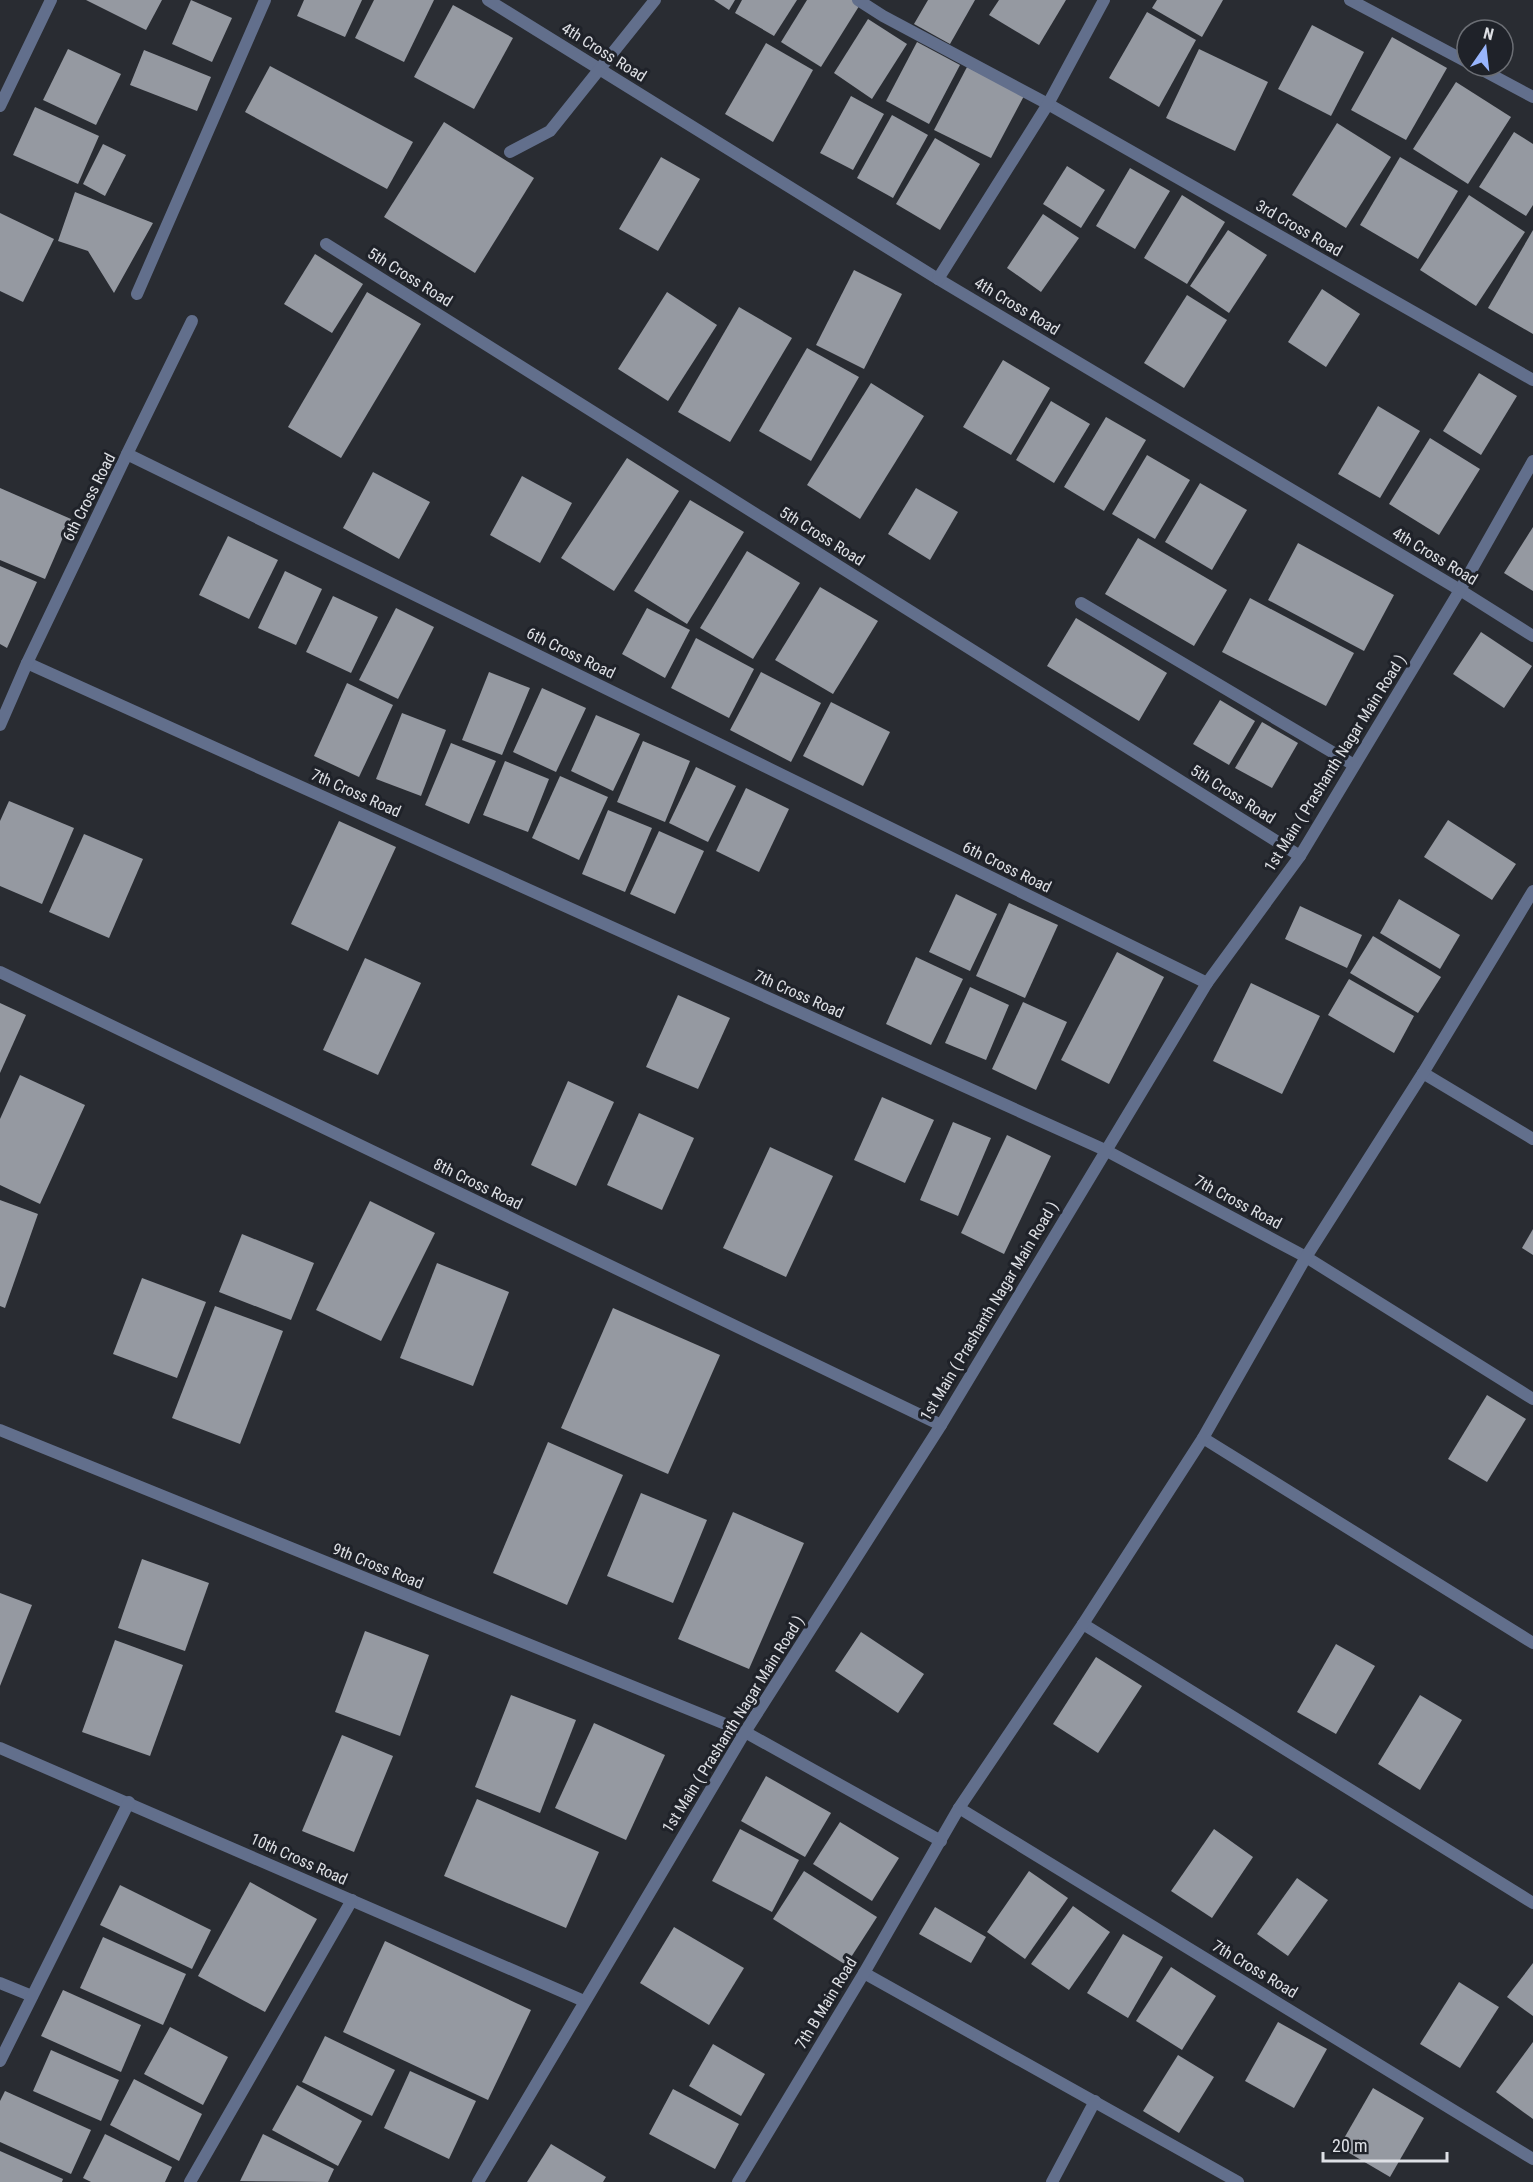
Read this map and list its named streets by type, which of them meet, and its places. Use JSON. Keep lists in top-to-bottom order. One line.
{"streets":{"street":["4th Cross Road","3rd Cross Road","5th Cross Road","6th Cross Road","1st Main ( Prashanth Nagar Main Road )","7th Cross Road","8th Cross Road","9th Cross Road","10th Cross Road","7th B Main Road"]},"crossings":[["4th Cross Road","1st Main ( Prashanth Nagar Main Road )"],["5th Cross Road","1st Main ( Prashanth Nagar Main Road )"],["6th Cross Road","1st Main ( Prashanth Nagar Main Road )"],["6th Cross Road","7th Cross Road"],["1st Main ( Prashanth Nagar Main Road )","7th Cross Road"],["1st Main ( Prashanth Nagar Main Road )","8th Cross Road"],["1st Main ( Prashanth Nagar Main Road )","9th Cross Road"],["1st Main ( Prashanth Nagar Main Road )","10th Cross Road"],["7th Cross Road","7th B Main Road"],["9th Cross Road","7th B Main Road"]],"scale_bar":"20 m","north":"top"}
